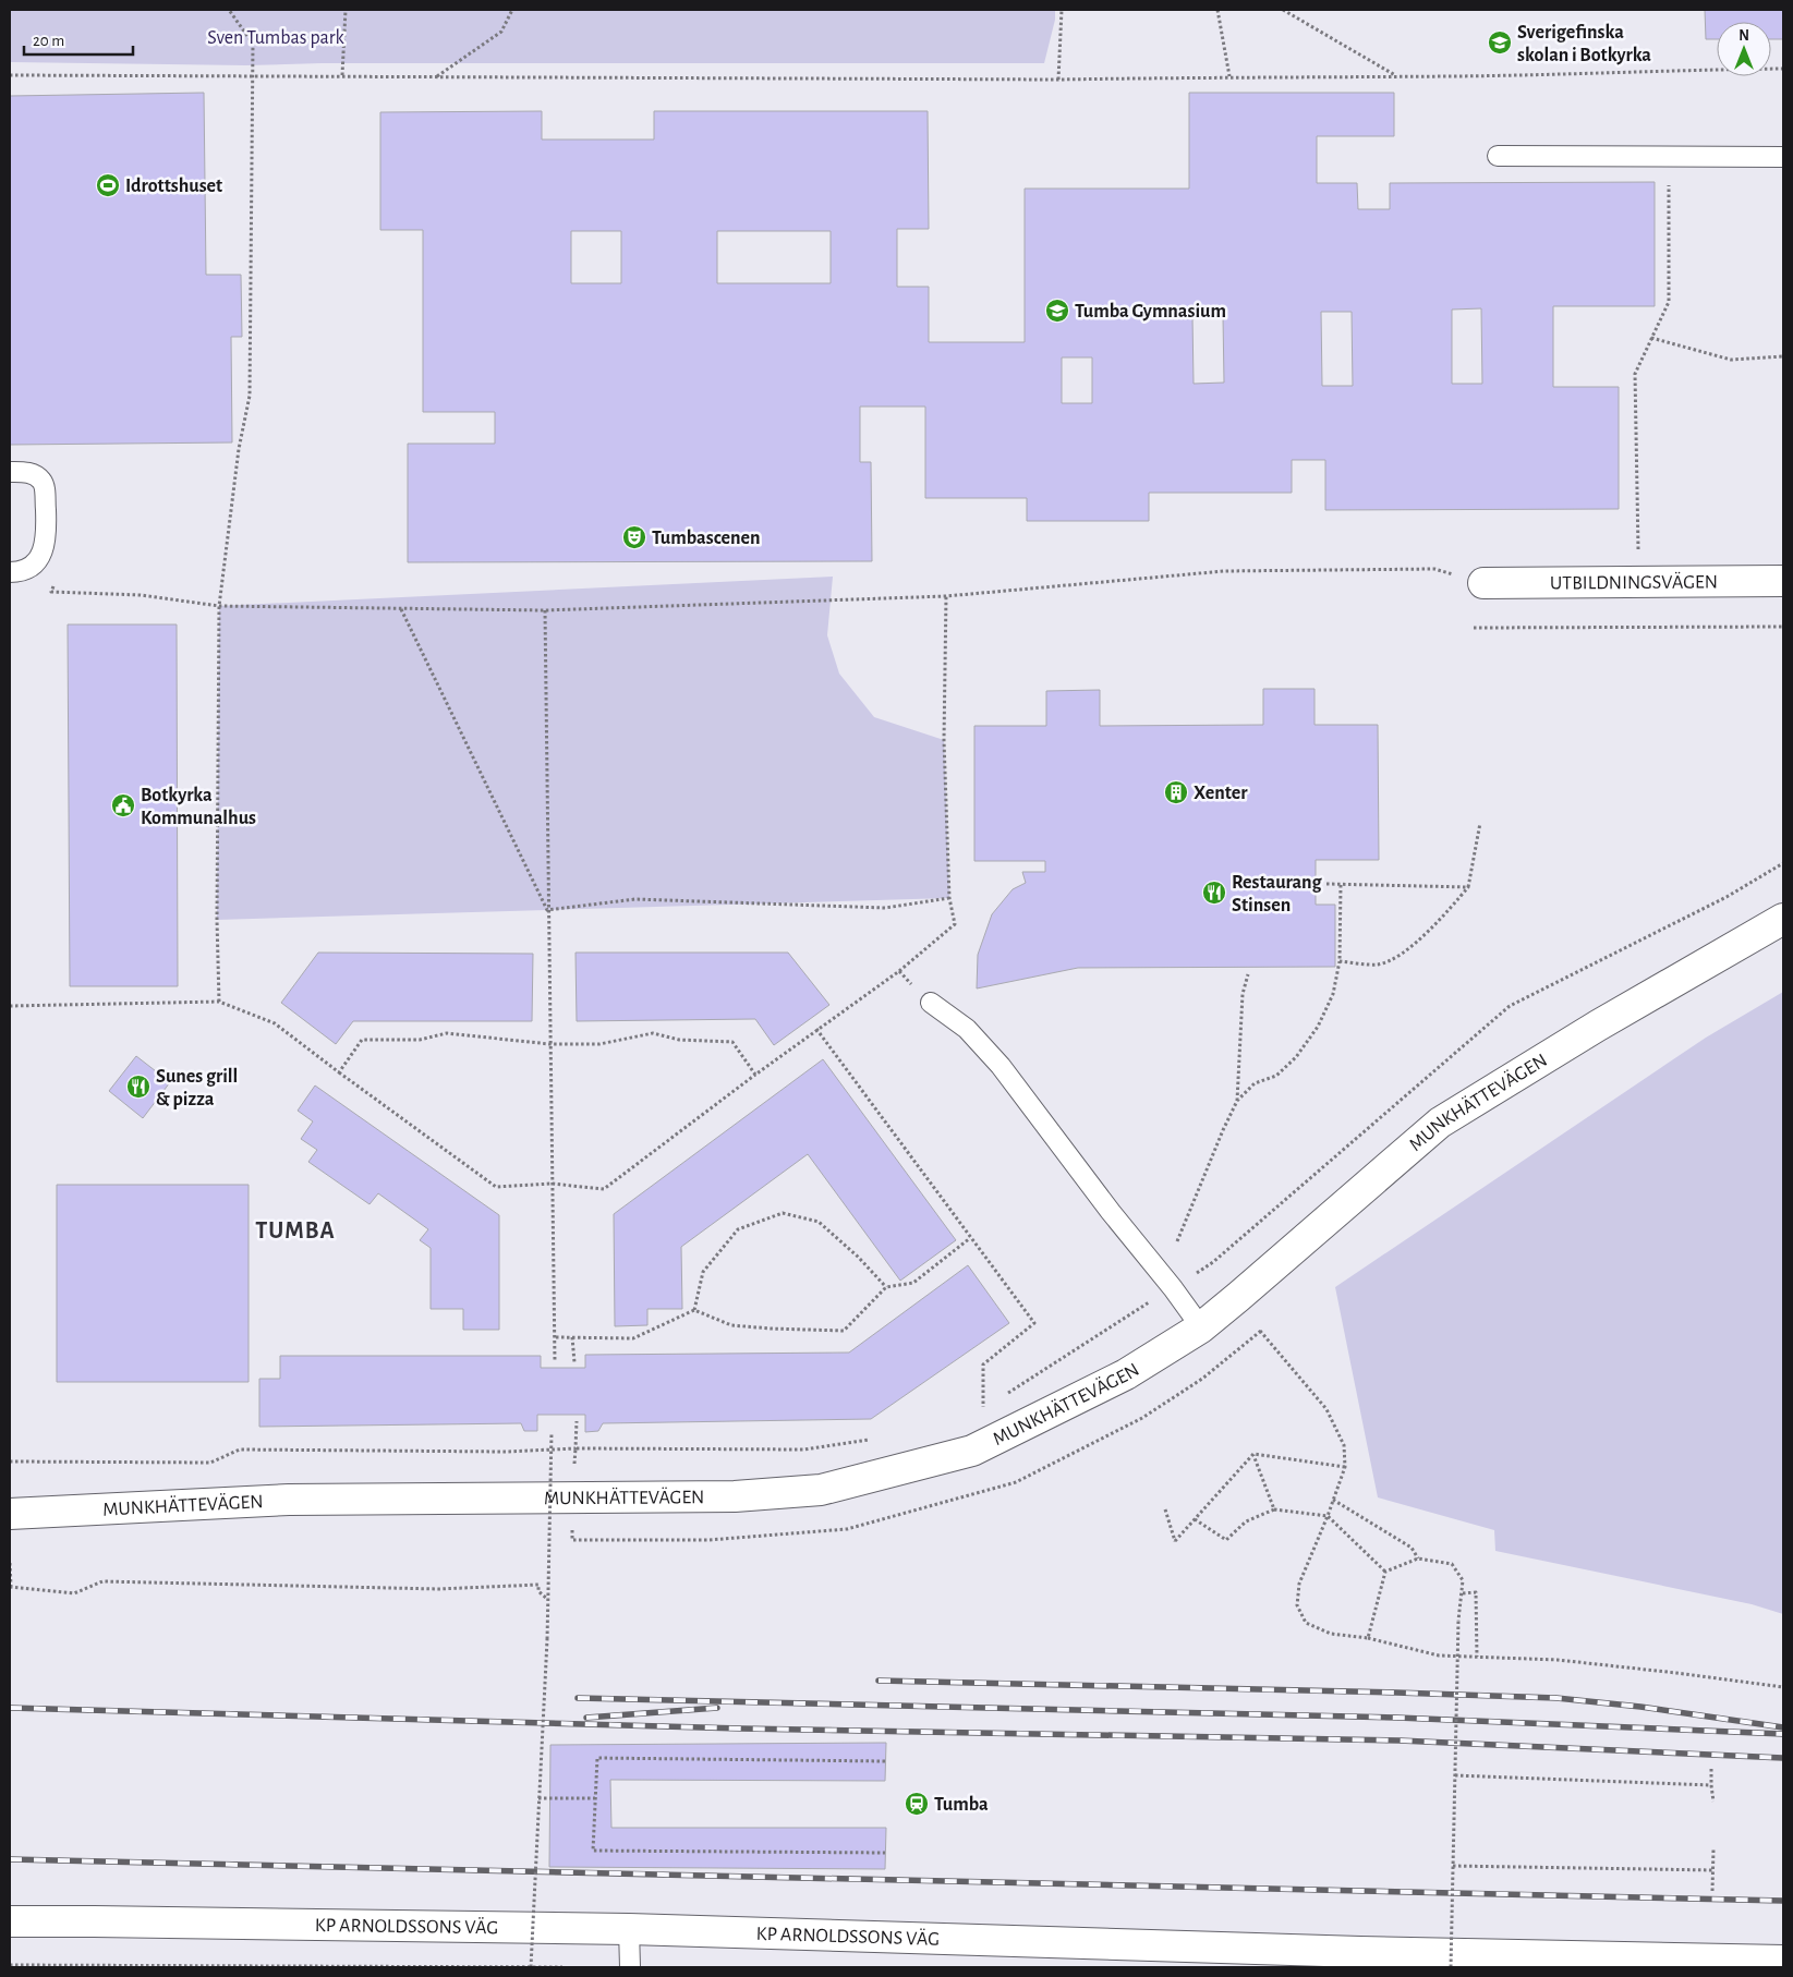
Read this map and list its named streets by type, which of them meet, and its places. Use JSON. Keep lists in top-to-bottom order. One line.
{"streets":{"street":["UTBILDNINGSVÄGEN","MUNKHÄTTEVÄGEN","KP ARNOLDSSONS VÄG"]},"districts":["TUMBA"],"parks":["Sven Tumbas park"],"places":{"school or university":["Sverigefinska skolan i Botkyrka","Tumba Gymnasium"],"sports":["Idrottshuset"],"theatre":["Tumbascenen"],"building":["Xenter"],"public building":["Botkyrka Kommunalhus"],"restaurant":["Restaurang Stinsen","Sunes grill & pizza"],"station":["Tumba"]},"scale_bar":"20 m","north":"top"}
